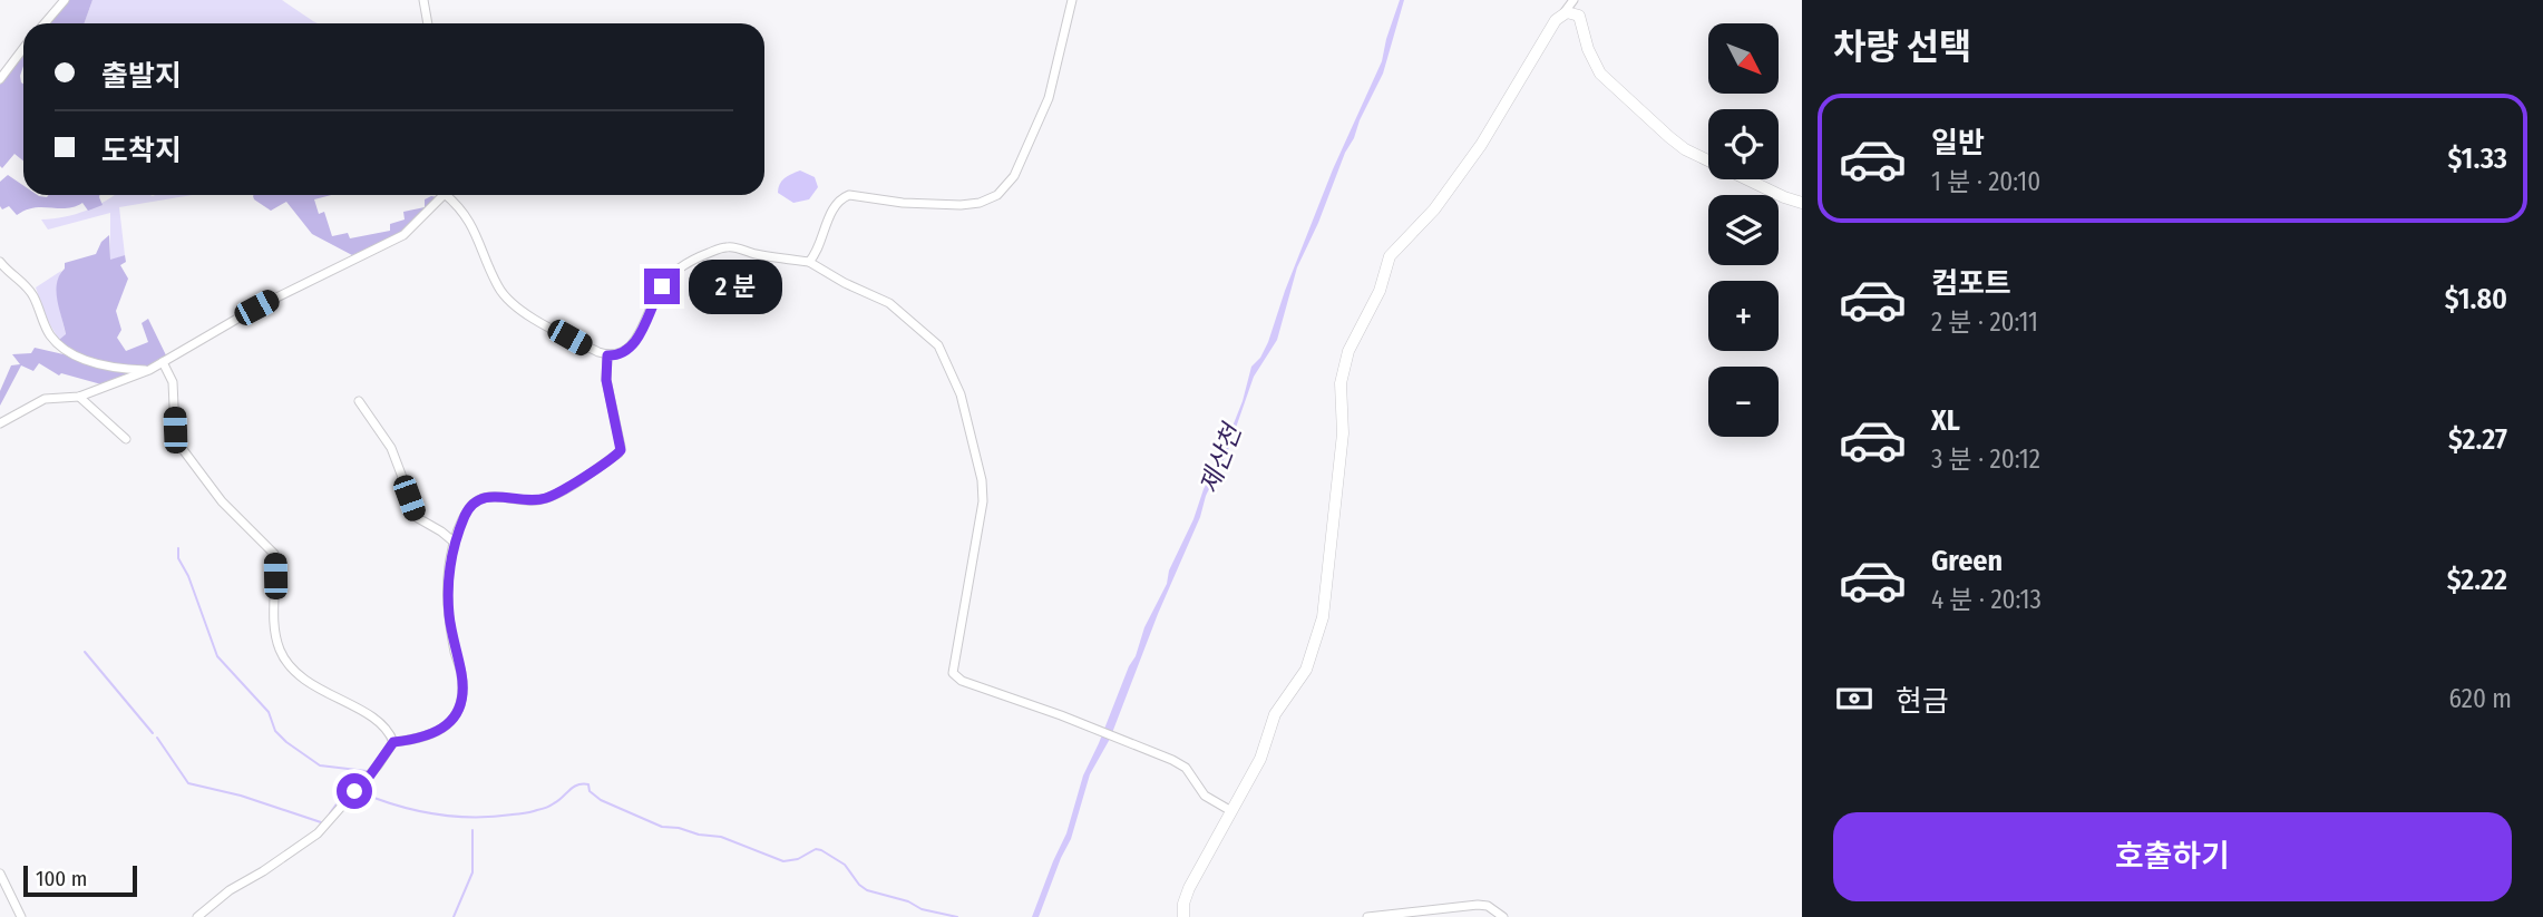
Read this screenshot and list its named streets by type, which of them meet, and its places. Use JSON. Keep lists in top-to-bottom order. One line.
{"water":["제산천"],"scale_bar":"100 m","north":"bottom right","page":{"heading":"차량 선택","map_buttons":["+","−"],"banner":["출발지","도착지"],"list":[{"name":"일반","note":"1 분 · 20:10","value":"$1.33"},{"name":"컴포트","note":"2 분 · 20:11","value":"$1.80"},{"name":"XL","note":"3 분 · 20:12","value":"$2.27"},{"name":"Green","note":"4 분 · 20:13","value":"$2.22"}],"bubble":"2 분","pay":["현금","620 m"],"buttons":"호출하기","scale":"100 m"}}
